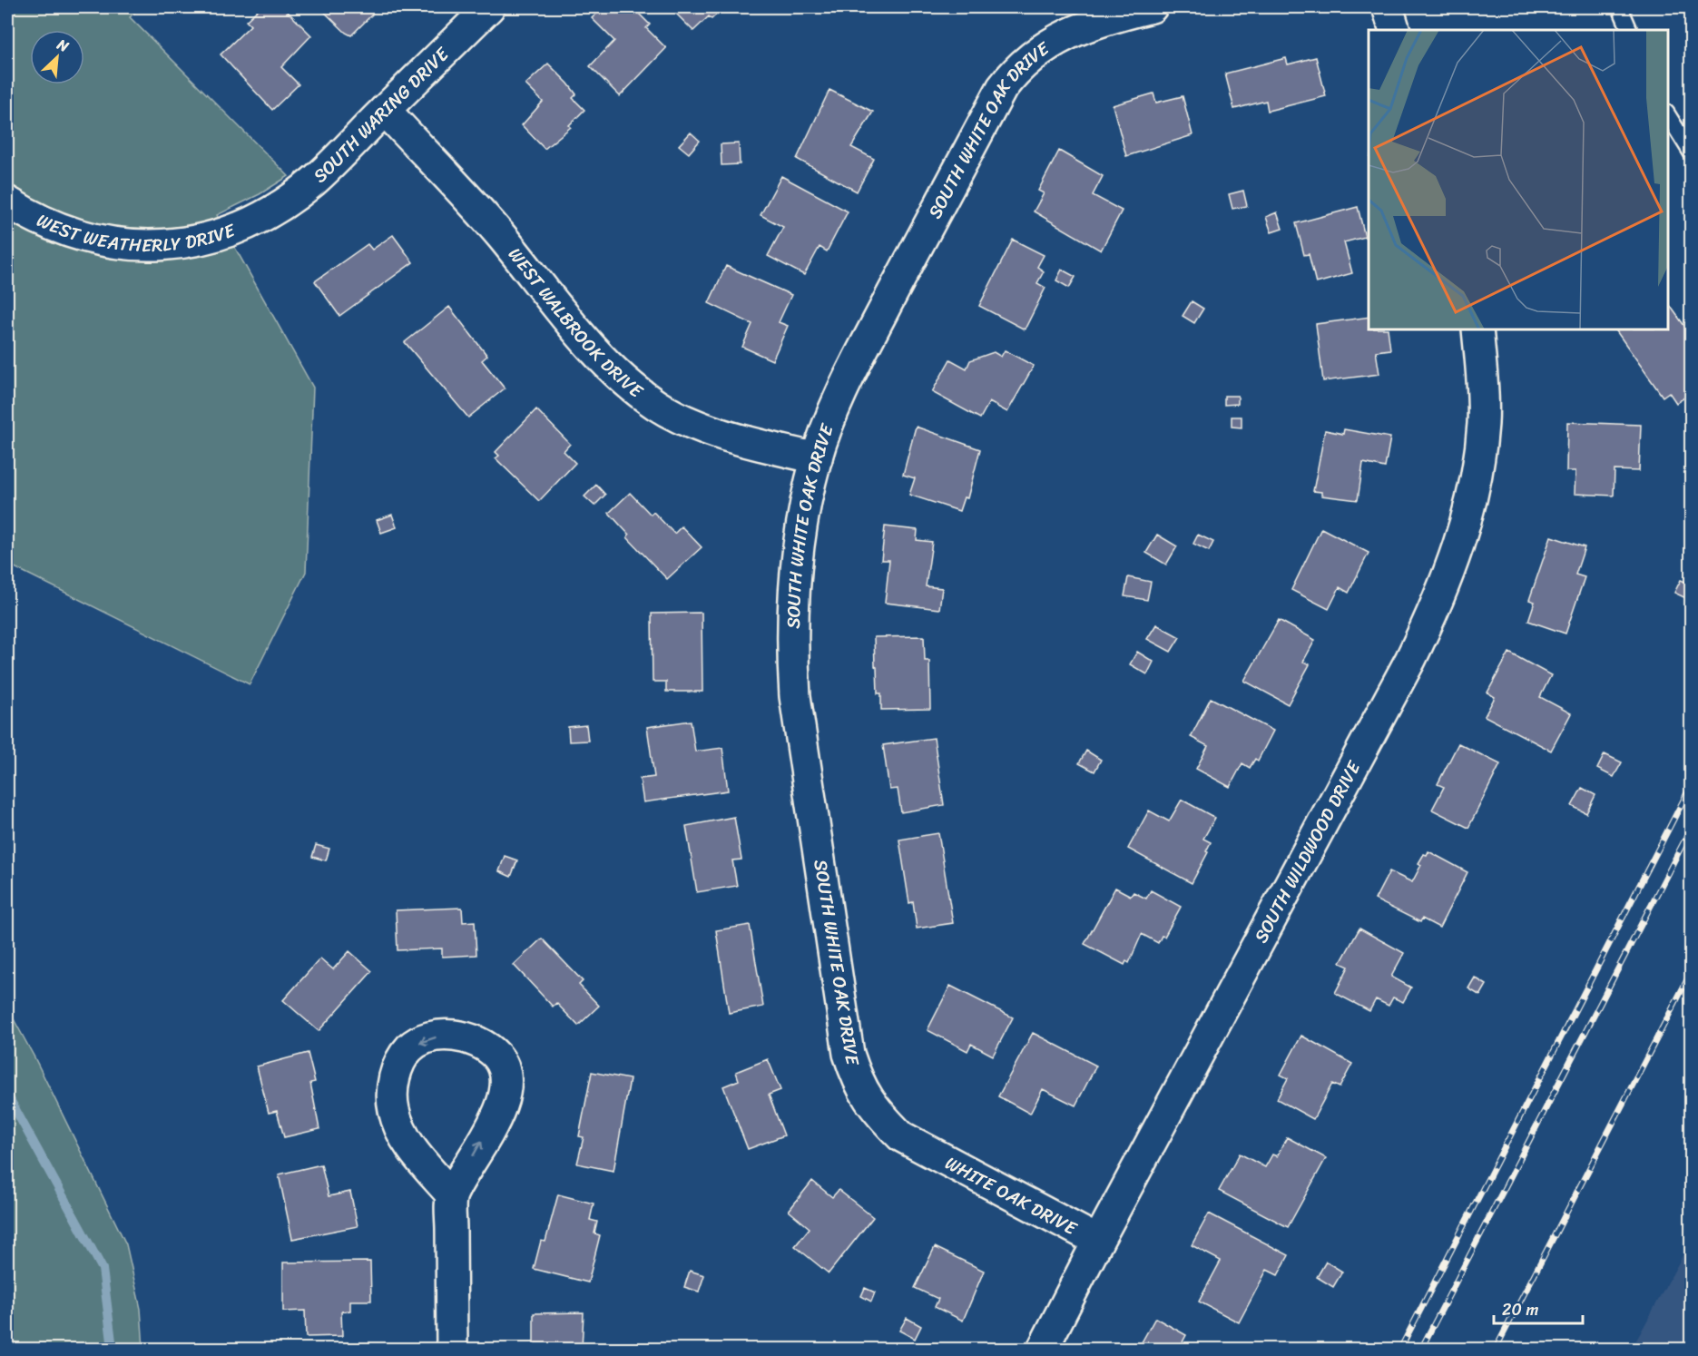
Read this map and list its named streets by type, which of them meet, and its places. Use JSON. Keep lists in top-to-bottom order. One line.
{"streets":{"street":["SOUTH WARING DRIVE","SOUTH WHITE OAK DRIVE","WEST WEATHERLY DRIVE","WEST WALBROOK DRIVE","SOUTH WILDWOOD DRIVE","WHITE OAK DRIVE"]},"crossings":[["SOUTH WARING DRIVE","WEST WEATHERLY DRIVE"],["SOUTH WARING DRIVE","WEST WALBROOK DRIVE"],["SOUTH WHITE OAK DRIVE","WEST WALBROOK DRIVE"],["SOUTH WHITE OAK DRIVE","WHITE OAK DRIVE"],["SOUTH WILDWOOD DRIVE","WHITE OAK DRIVE"]],"scale_bar":"20 m","north":"top right"}
